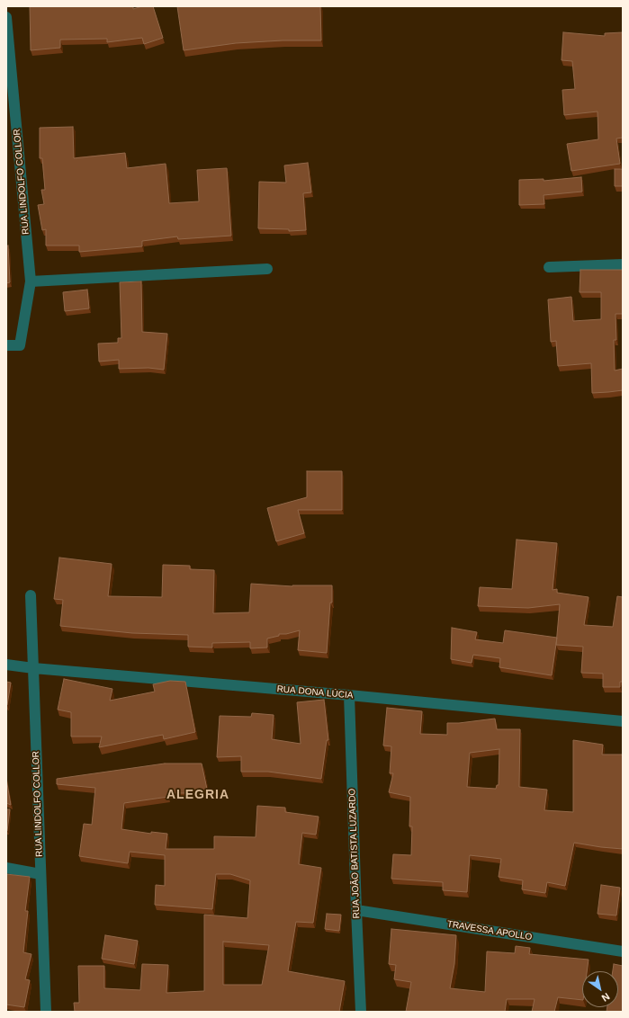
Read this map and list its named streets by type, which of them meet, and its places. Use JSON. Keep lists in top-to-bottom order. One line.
{"streets":{"street":["RUA LINDOLFO COLLOR","RUA DONA LÚCIA","RUA JOÃO BATISTA LUZARDO","TRAVESSA APOLLO"]},"crossings":[["RUA LINDOLFO COLLOR","RUA DONA LÚCIA"],["RUA DONA LÚCIA","RUA JOÃO BATISTA LUZARDO"],["RUA JOÃO BATISTA LUZARDO","TRAVESSA APOLLO"]],"districts":["ALEGRIA"],"north":"bottom right"}
